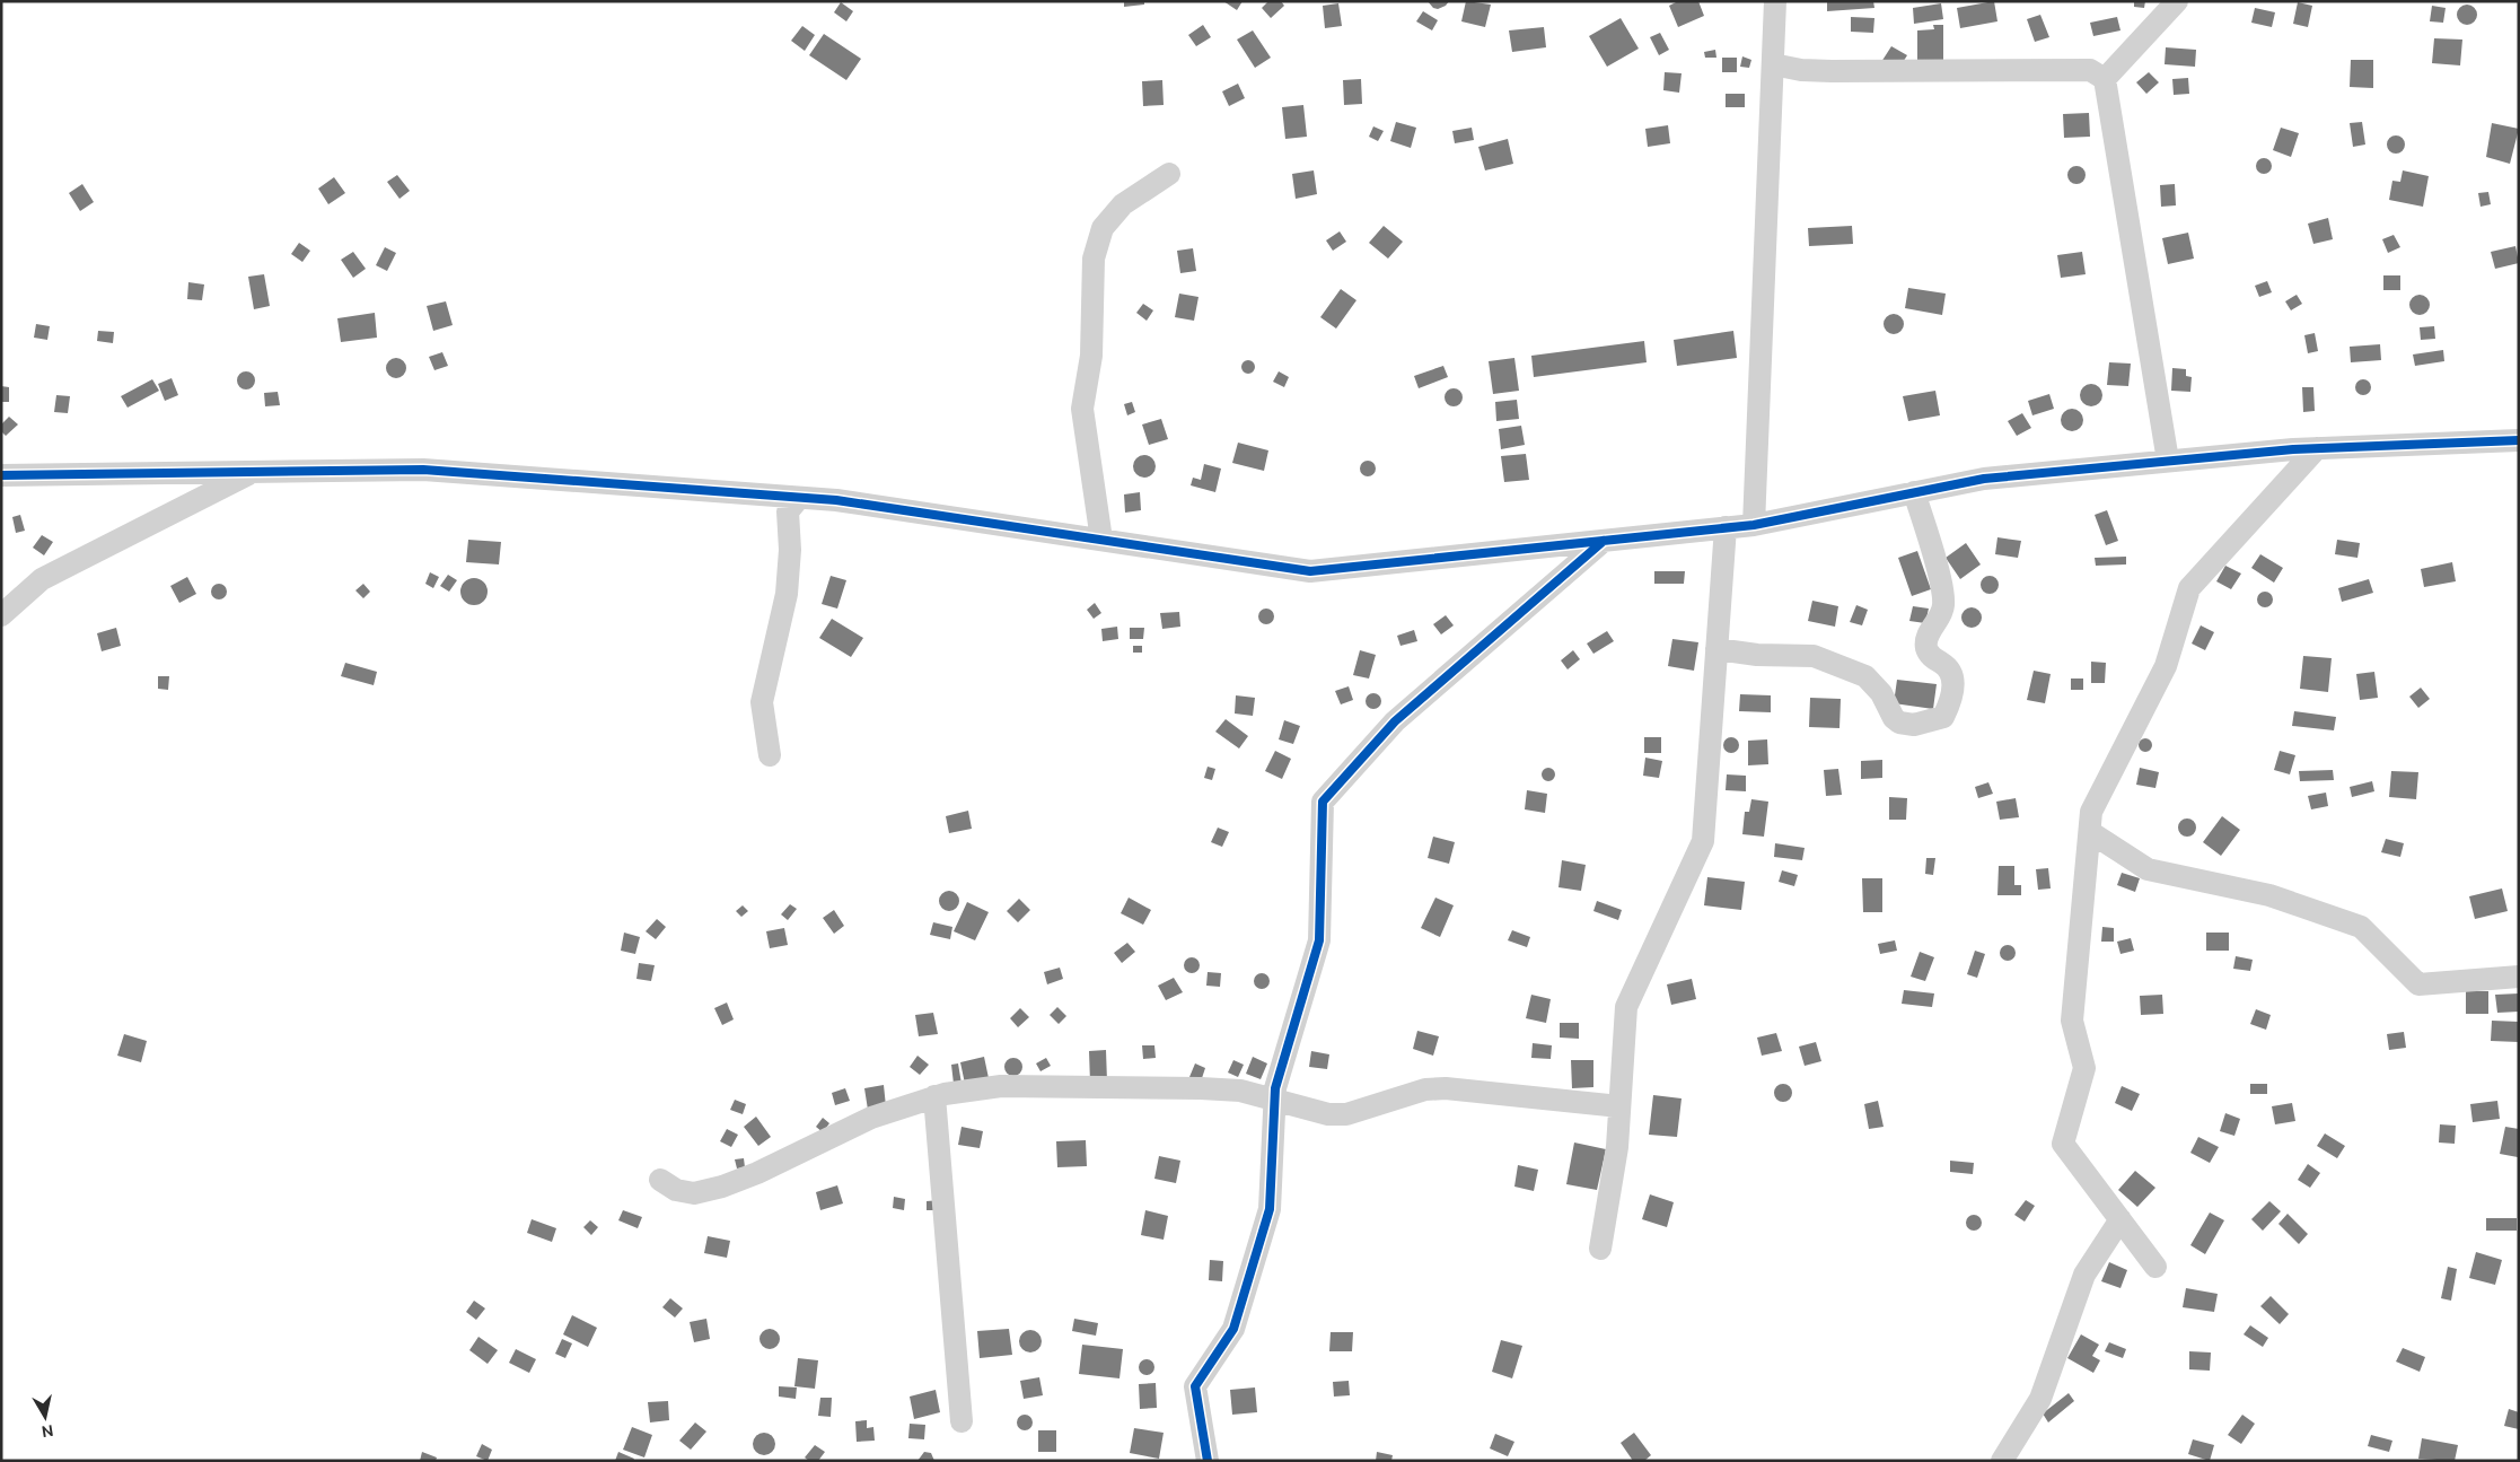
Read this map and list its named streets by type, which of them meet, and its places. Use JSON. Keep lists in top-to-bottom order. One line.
{"north":"bottom"}
